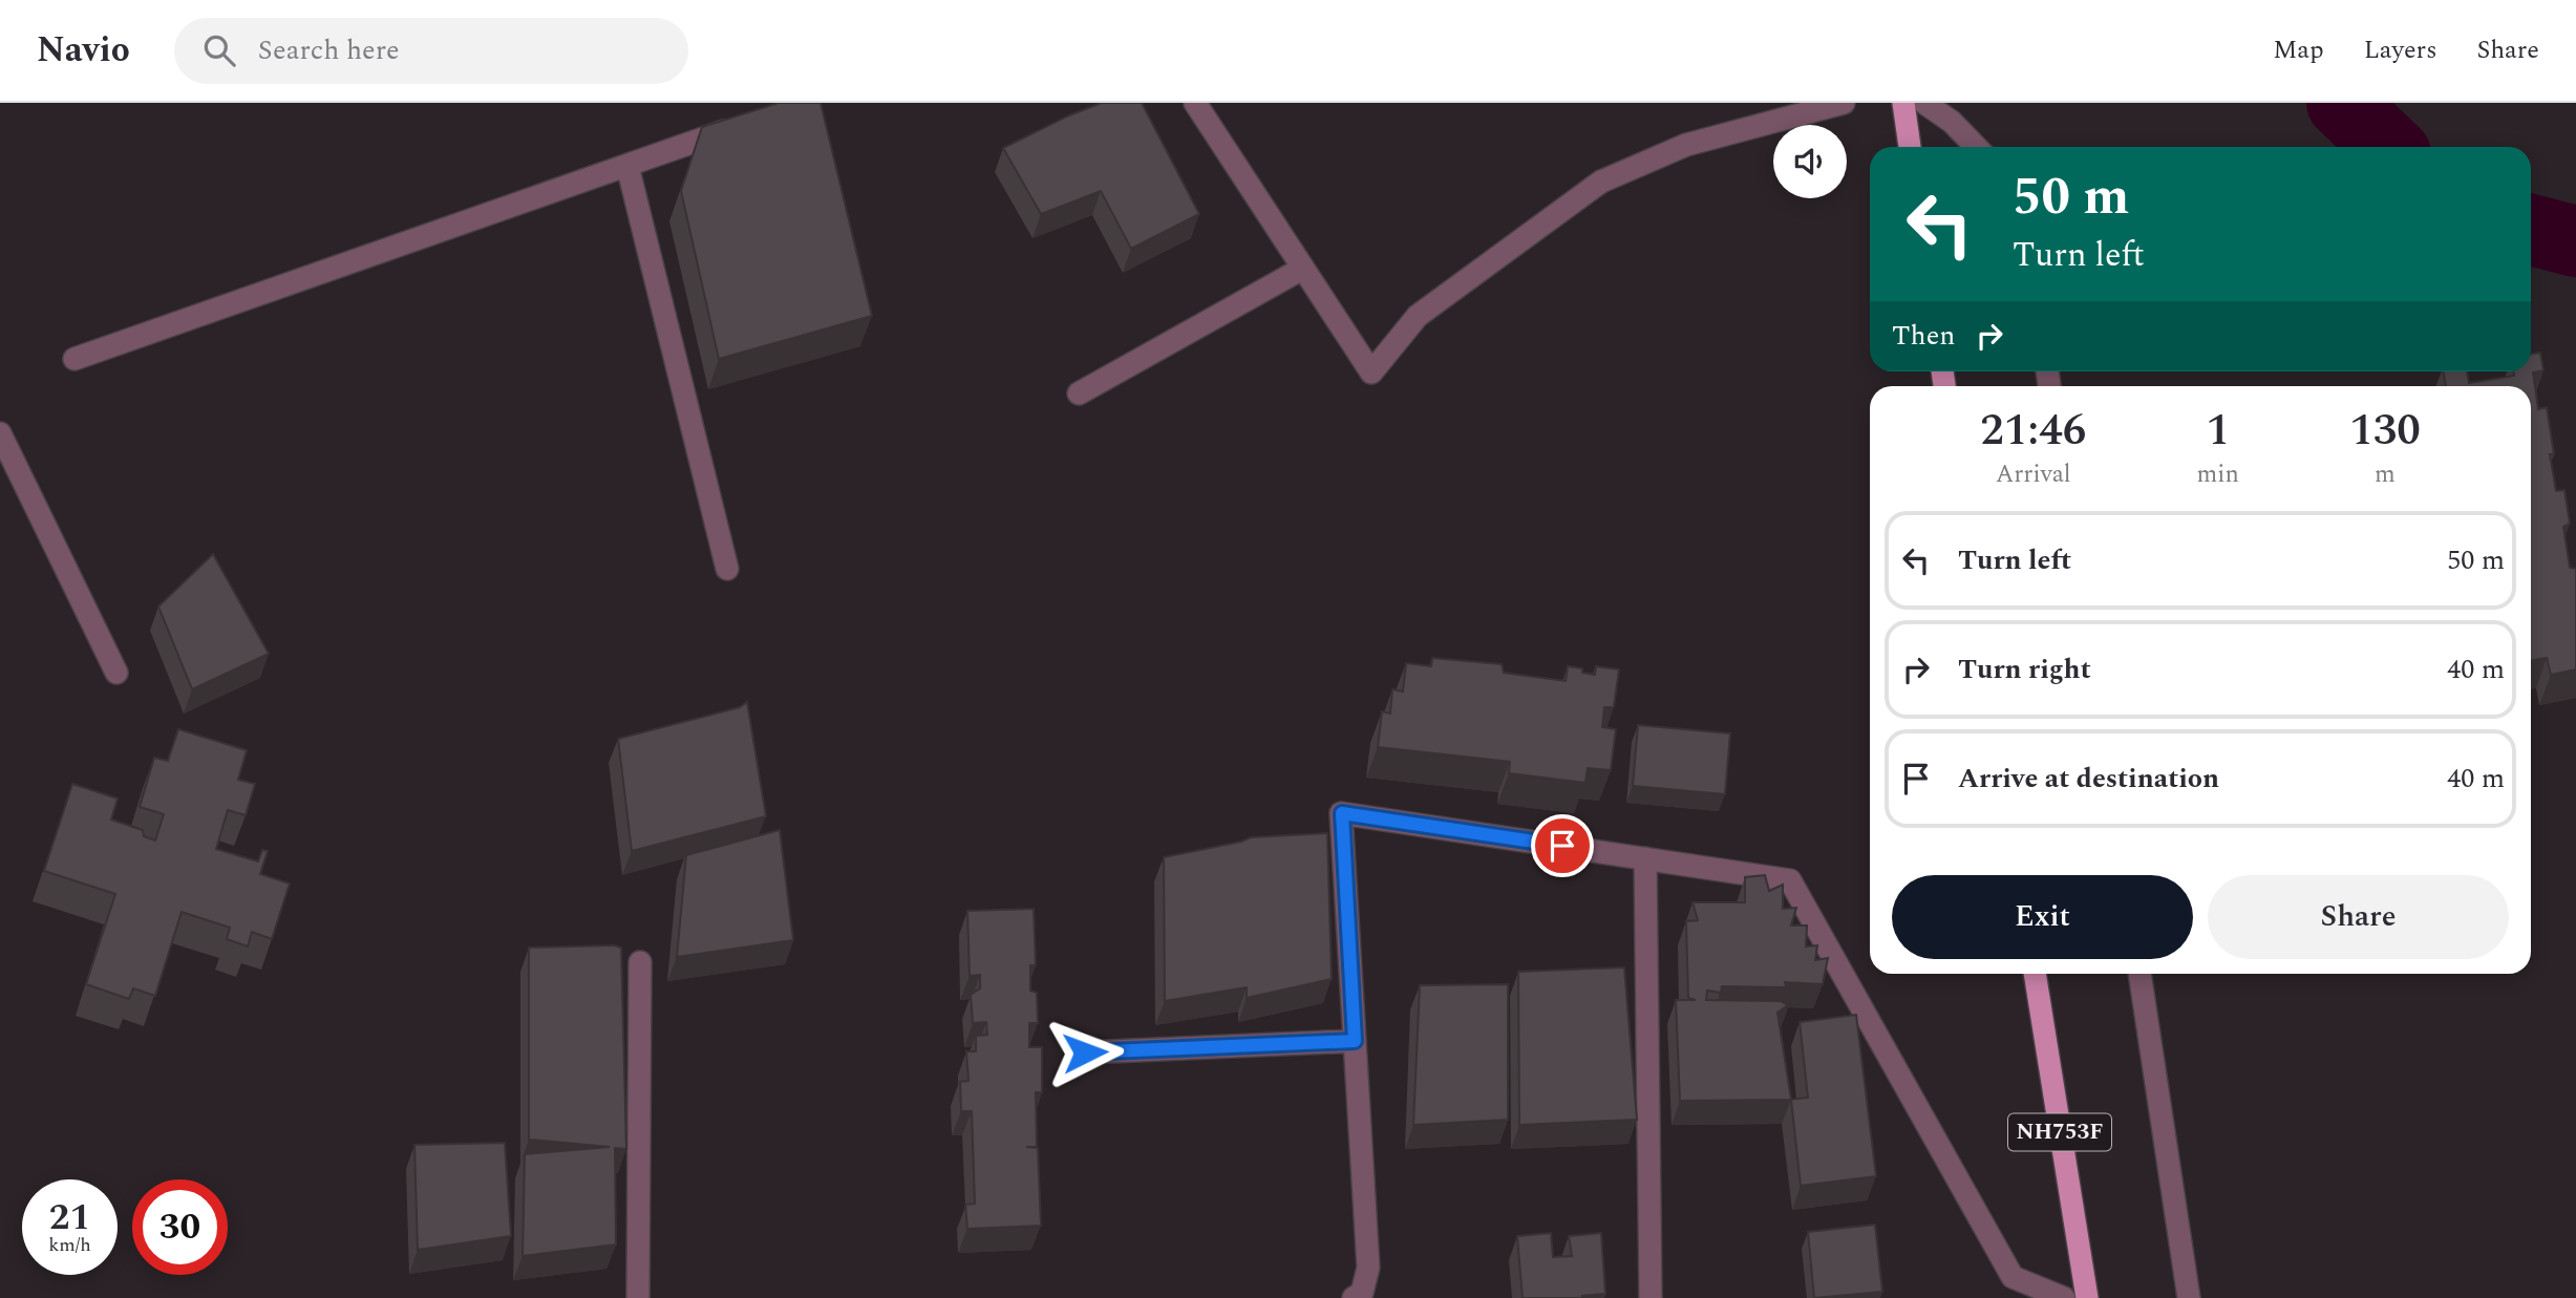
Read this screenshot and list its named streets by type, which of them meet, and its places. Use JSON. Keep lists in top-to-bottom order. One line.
{"streets":{"main road":["NH753F"]},"page":{"header":"Navio","search":"Search here","nav":["Map","Layers","Share"],"turn":["50 m","Turn left"],"then":"Then","eta":["21:46","Arrival","1","min","130","m"],"list":[{"name":"Turn left","value":"50 m"},{"name":"Turn right","value":"40 m"},{"name":"Arrive at destination","value":"40 m"}],"buttons":["Exit","Share"],"speed":"21 km/h","limit":"30"}}
